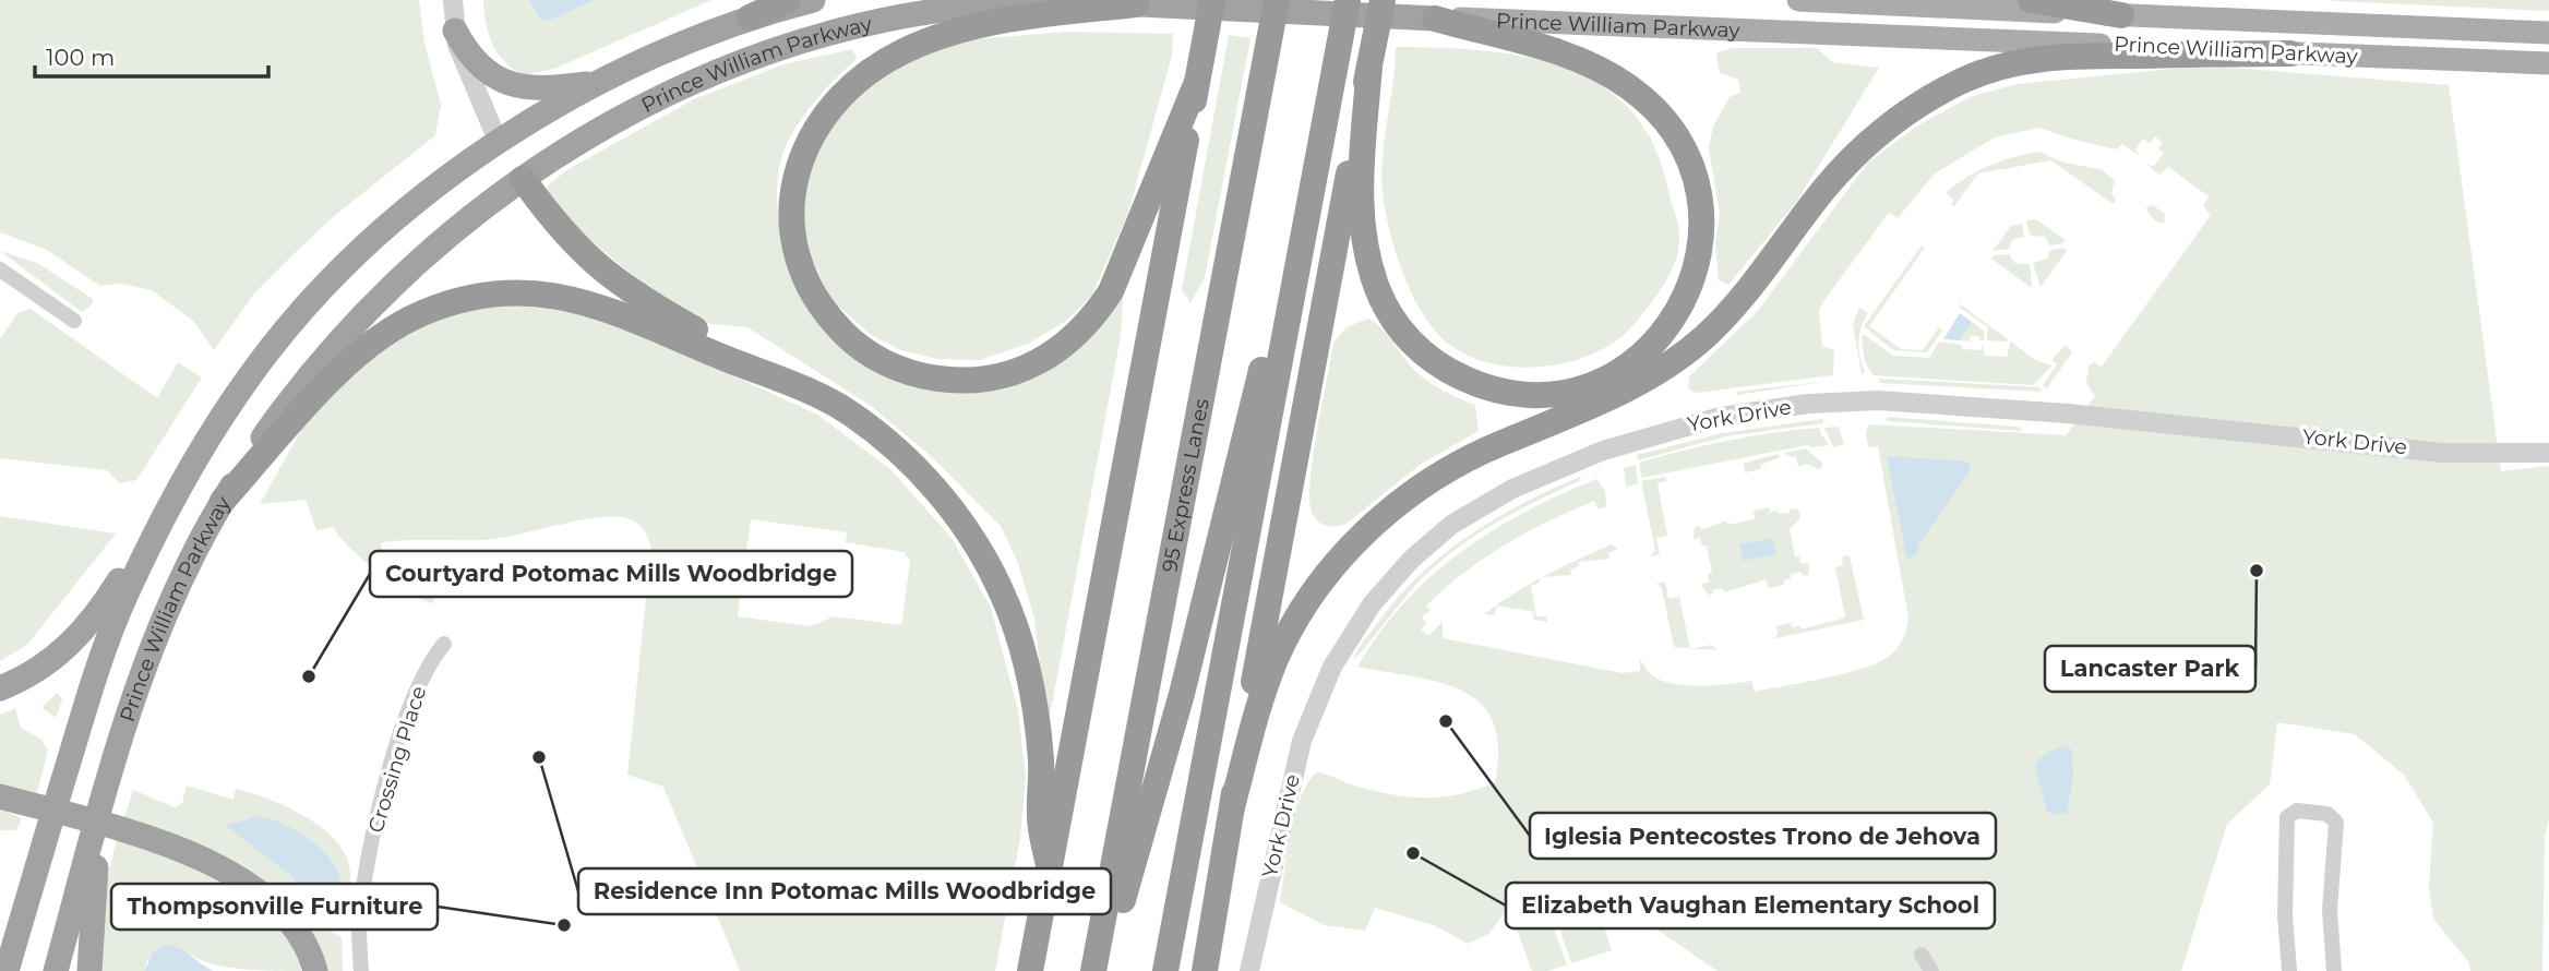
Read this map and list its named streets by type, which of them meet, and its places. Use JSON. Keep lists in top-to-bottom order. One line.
{"streets":{"highway":["Prince William Parkway","95 Express Lanes"],"street":["York Drive","Crossing Place"]},"places":["Lancaster Park","Courtyard Potomac Mills Woodbridge","Iglesia Pentecostes Trono de Jehova","Residence Inn Potomac Mills Woodbridge","Elizabeth Vaughan Elementary School","Thompsonville Furniture"],"scale_bar":"100 m"}
